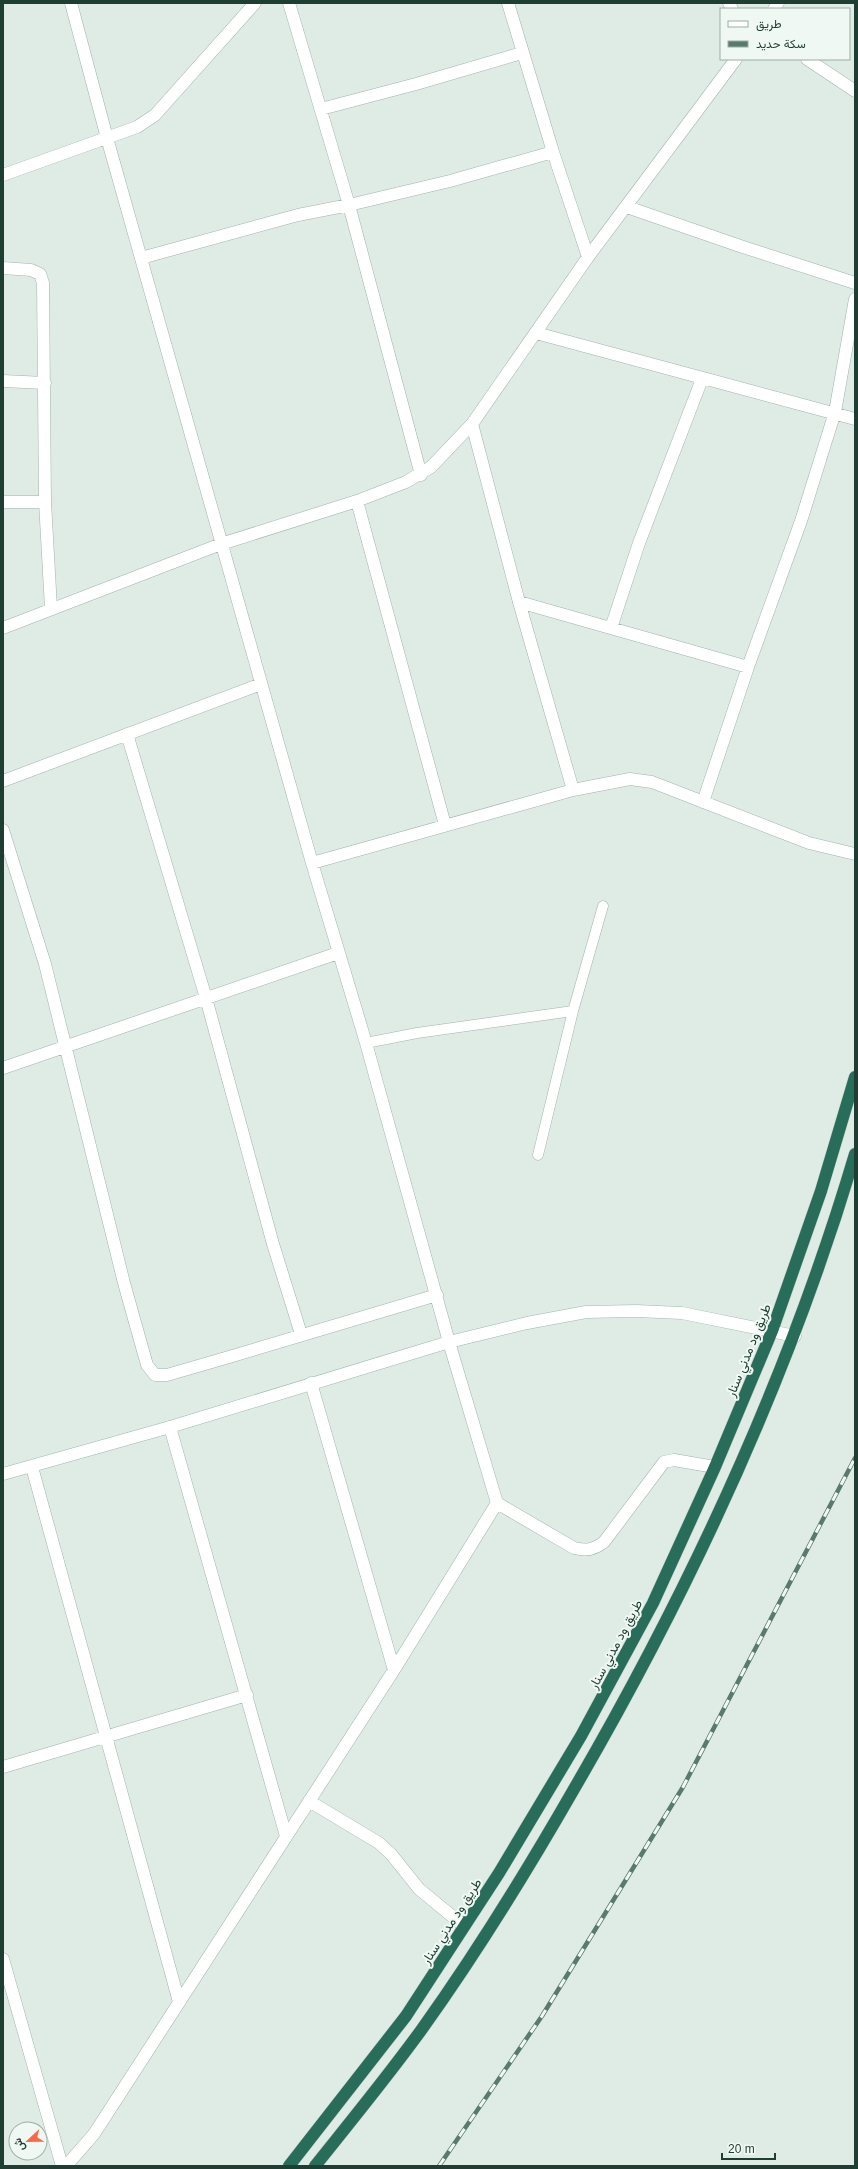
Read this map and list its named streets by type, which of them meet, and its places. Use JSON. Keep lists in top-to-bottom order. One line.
{"streets":{"highway":["طريق ود مدني سنار"]},"legend":["طريق","سكة حديد"],"scale_bar":"20 m","north":"left"}
